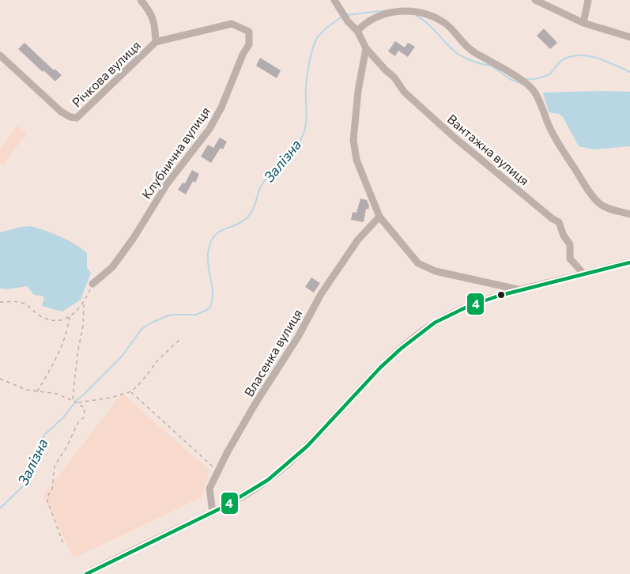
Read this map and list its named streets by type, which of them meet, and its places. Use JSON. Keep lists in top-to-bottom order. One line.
{"streets":{"street":["Річкова вулиця","Вантажна вулиця","Клубнична вулиця","Власенка вулиця"]},"crossings":[["Річкова вулиця","Клубнична вулиця"]],"water":["Залізна"],"lines":["transit line 4"]}
